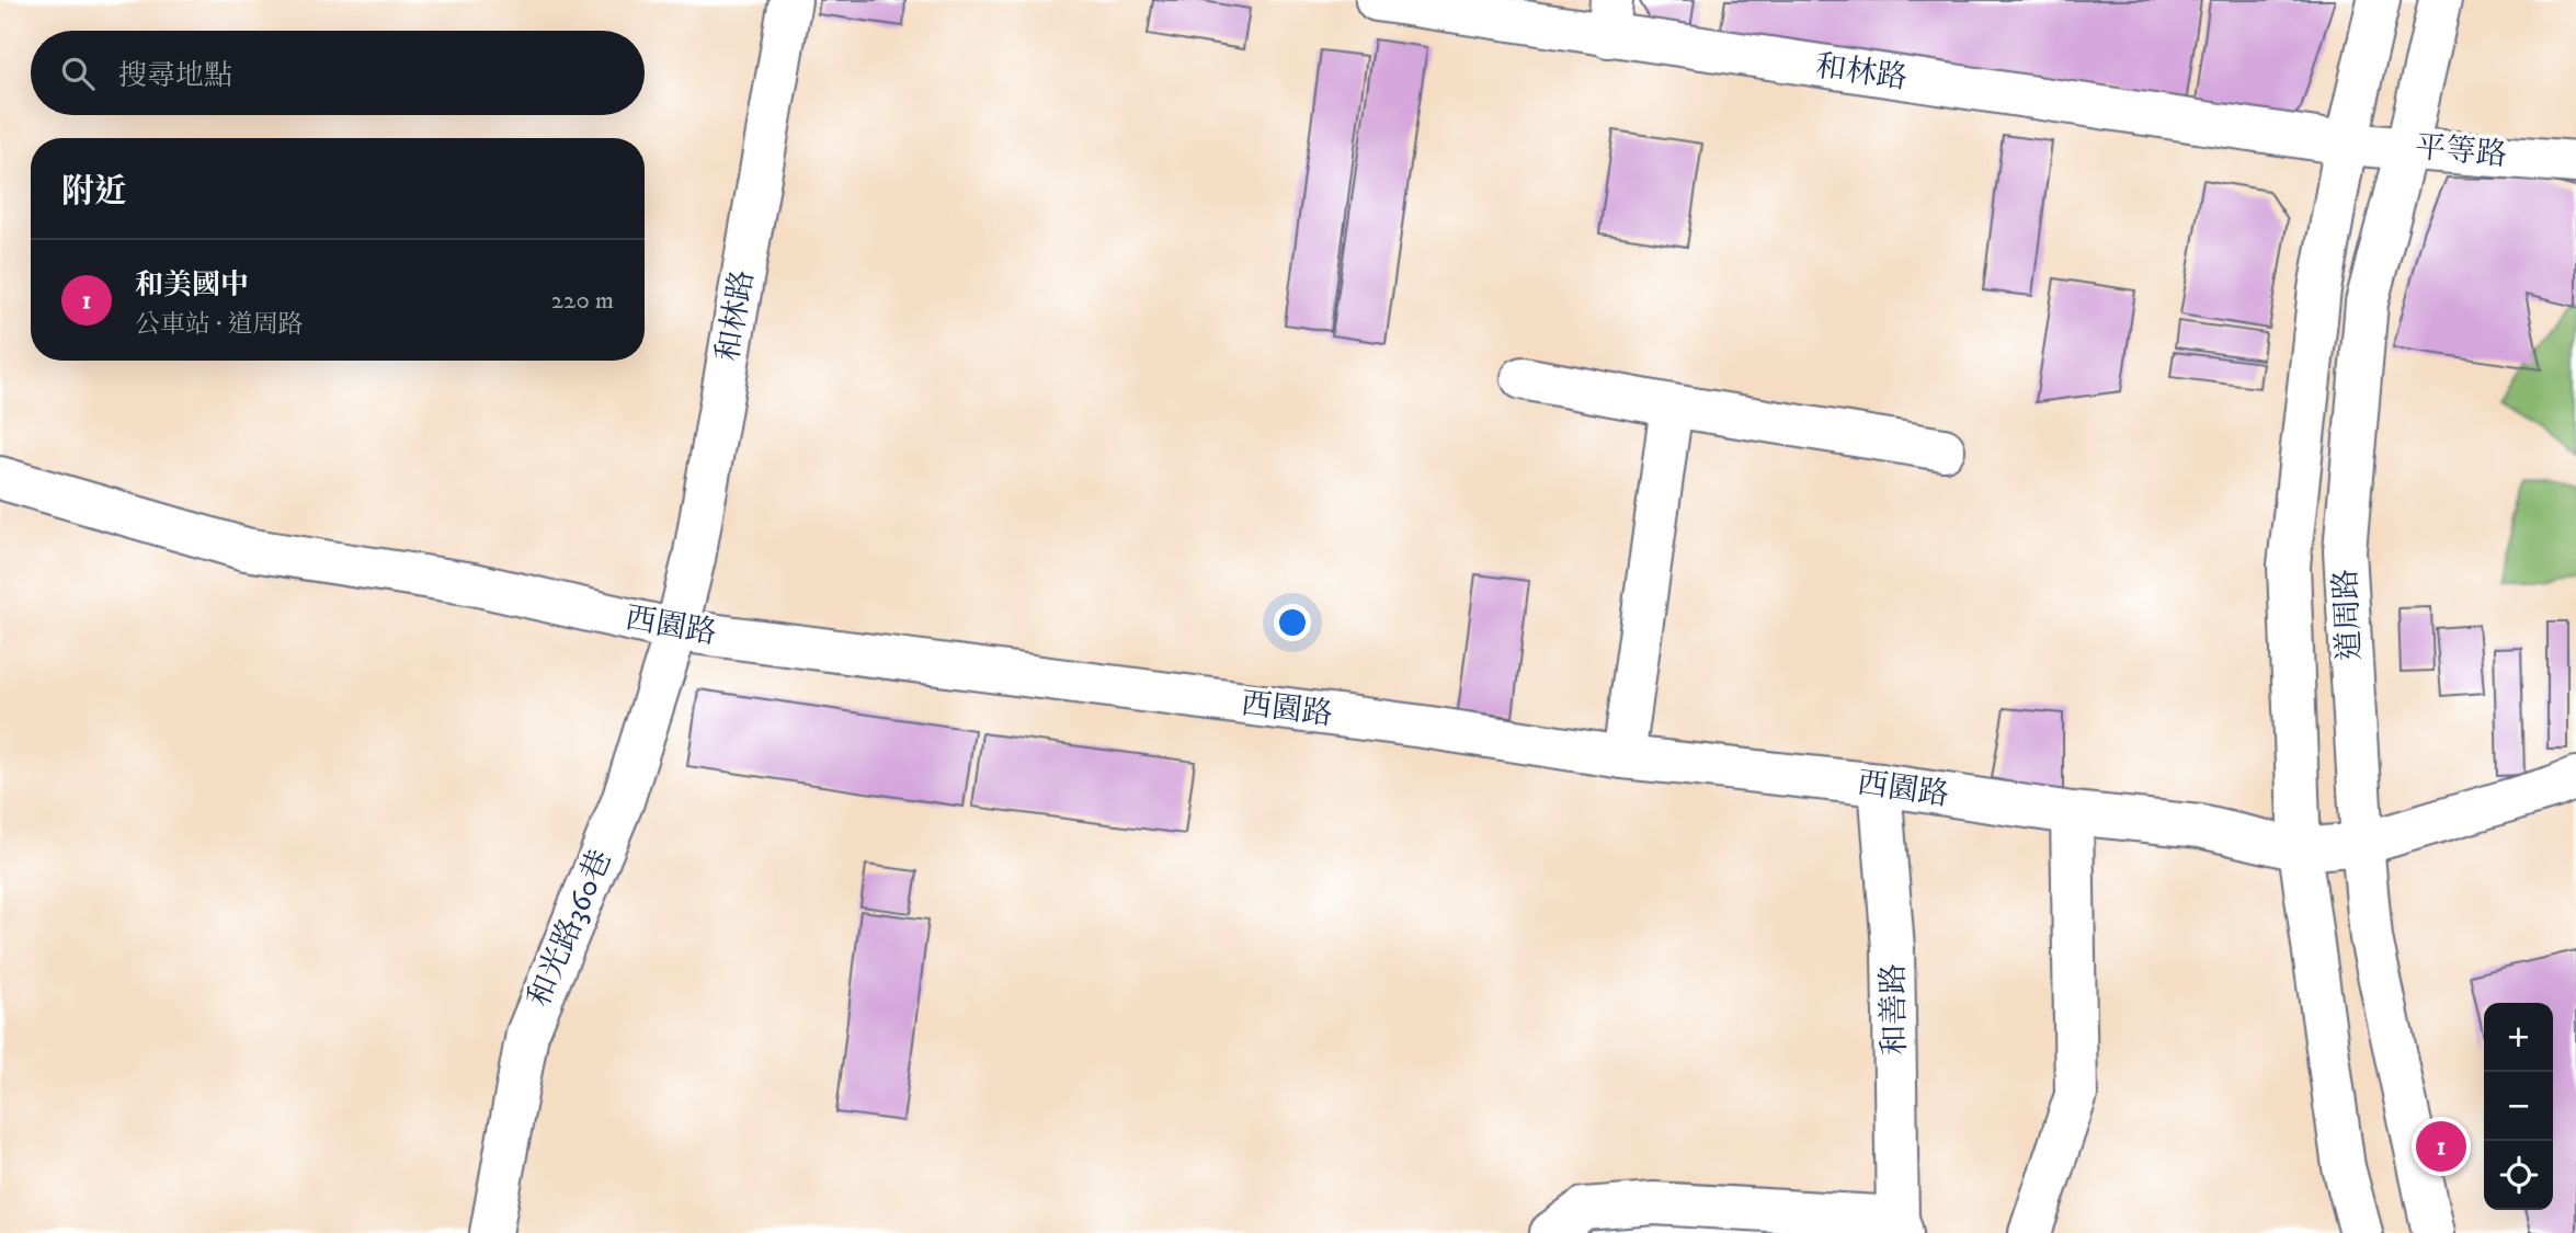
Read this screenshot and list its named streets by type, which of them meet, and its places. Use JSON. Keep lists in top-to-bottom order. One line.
{"streets":{"street":["和林路","平等路","道周路","西園路","和光路360巷","和善路"]},"crossings":[["和林路","平等路"],["和林路","道周路"],["和林路","西園路"],["和林路","和光路360巷"],["平等路","道周路"],["道周路","西園路"],["西園路","和光路360巷"],["西園路","和善路"]],"page":{"search":"搜尋地點","heading":"附近","list":[{"mark":"1","name":"和美國中","note":"公車站 · 道周路","value":"220 m"}],"map_buttons":["+","−"],"pins":"1"}}
